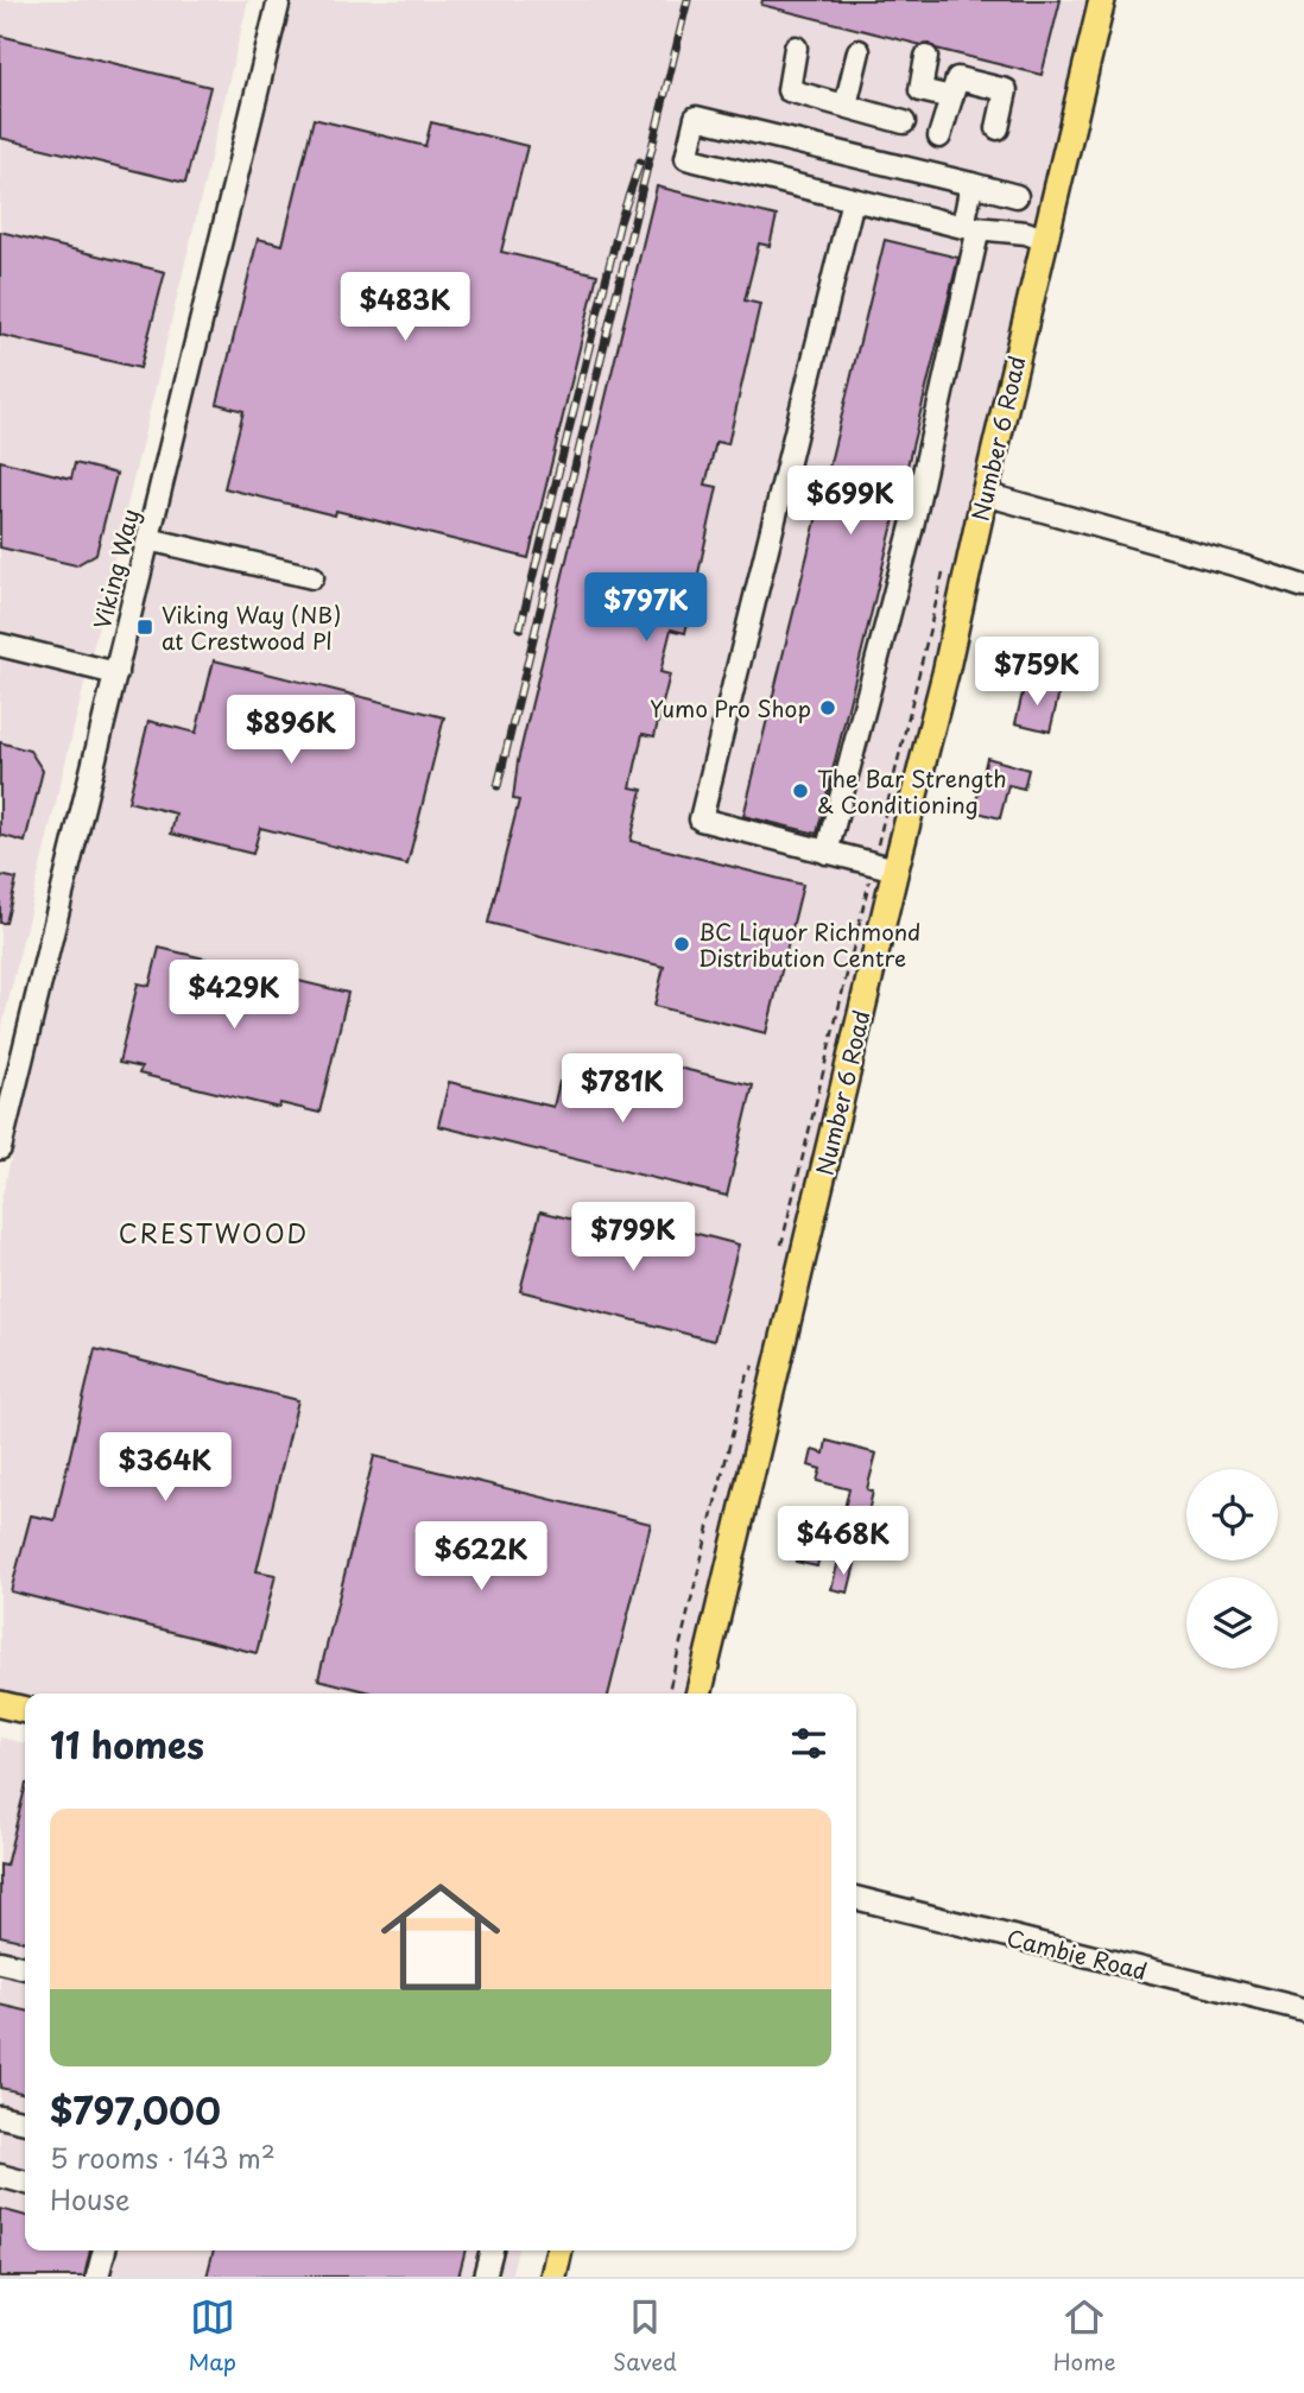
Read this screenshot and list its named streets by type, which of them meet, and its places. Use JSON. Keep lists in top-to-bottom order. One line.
{"streets":{"main road":["Number 6 Road"],"street":["Viking Way","Cambie Road"]},"districts":["CRESTWOOD"],"places":{"transit":["Viking Way (NB) at Crestwood Pl"],"other":["Yumo Pro Shop","The Bar Strength & Conditioning","BC Liquor Richmond Distribution Centre"]},"page":{"price":["$483K","$699K","$797K","$759K","$896K","$429K","$781K","$799K","$364K","$468K","$622K"],"heading":"11 homes","list":[{"name":"$797,000","note":"5 rooms · 143 m² · House"}],"tabs":["Map","Saved","Home"]}}
